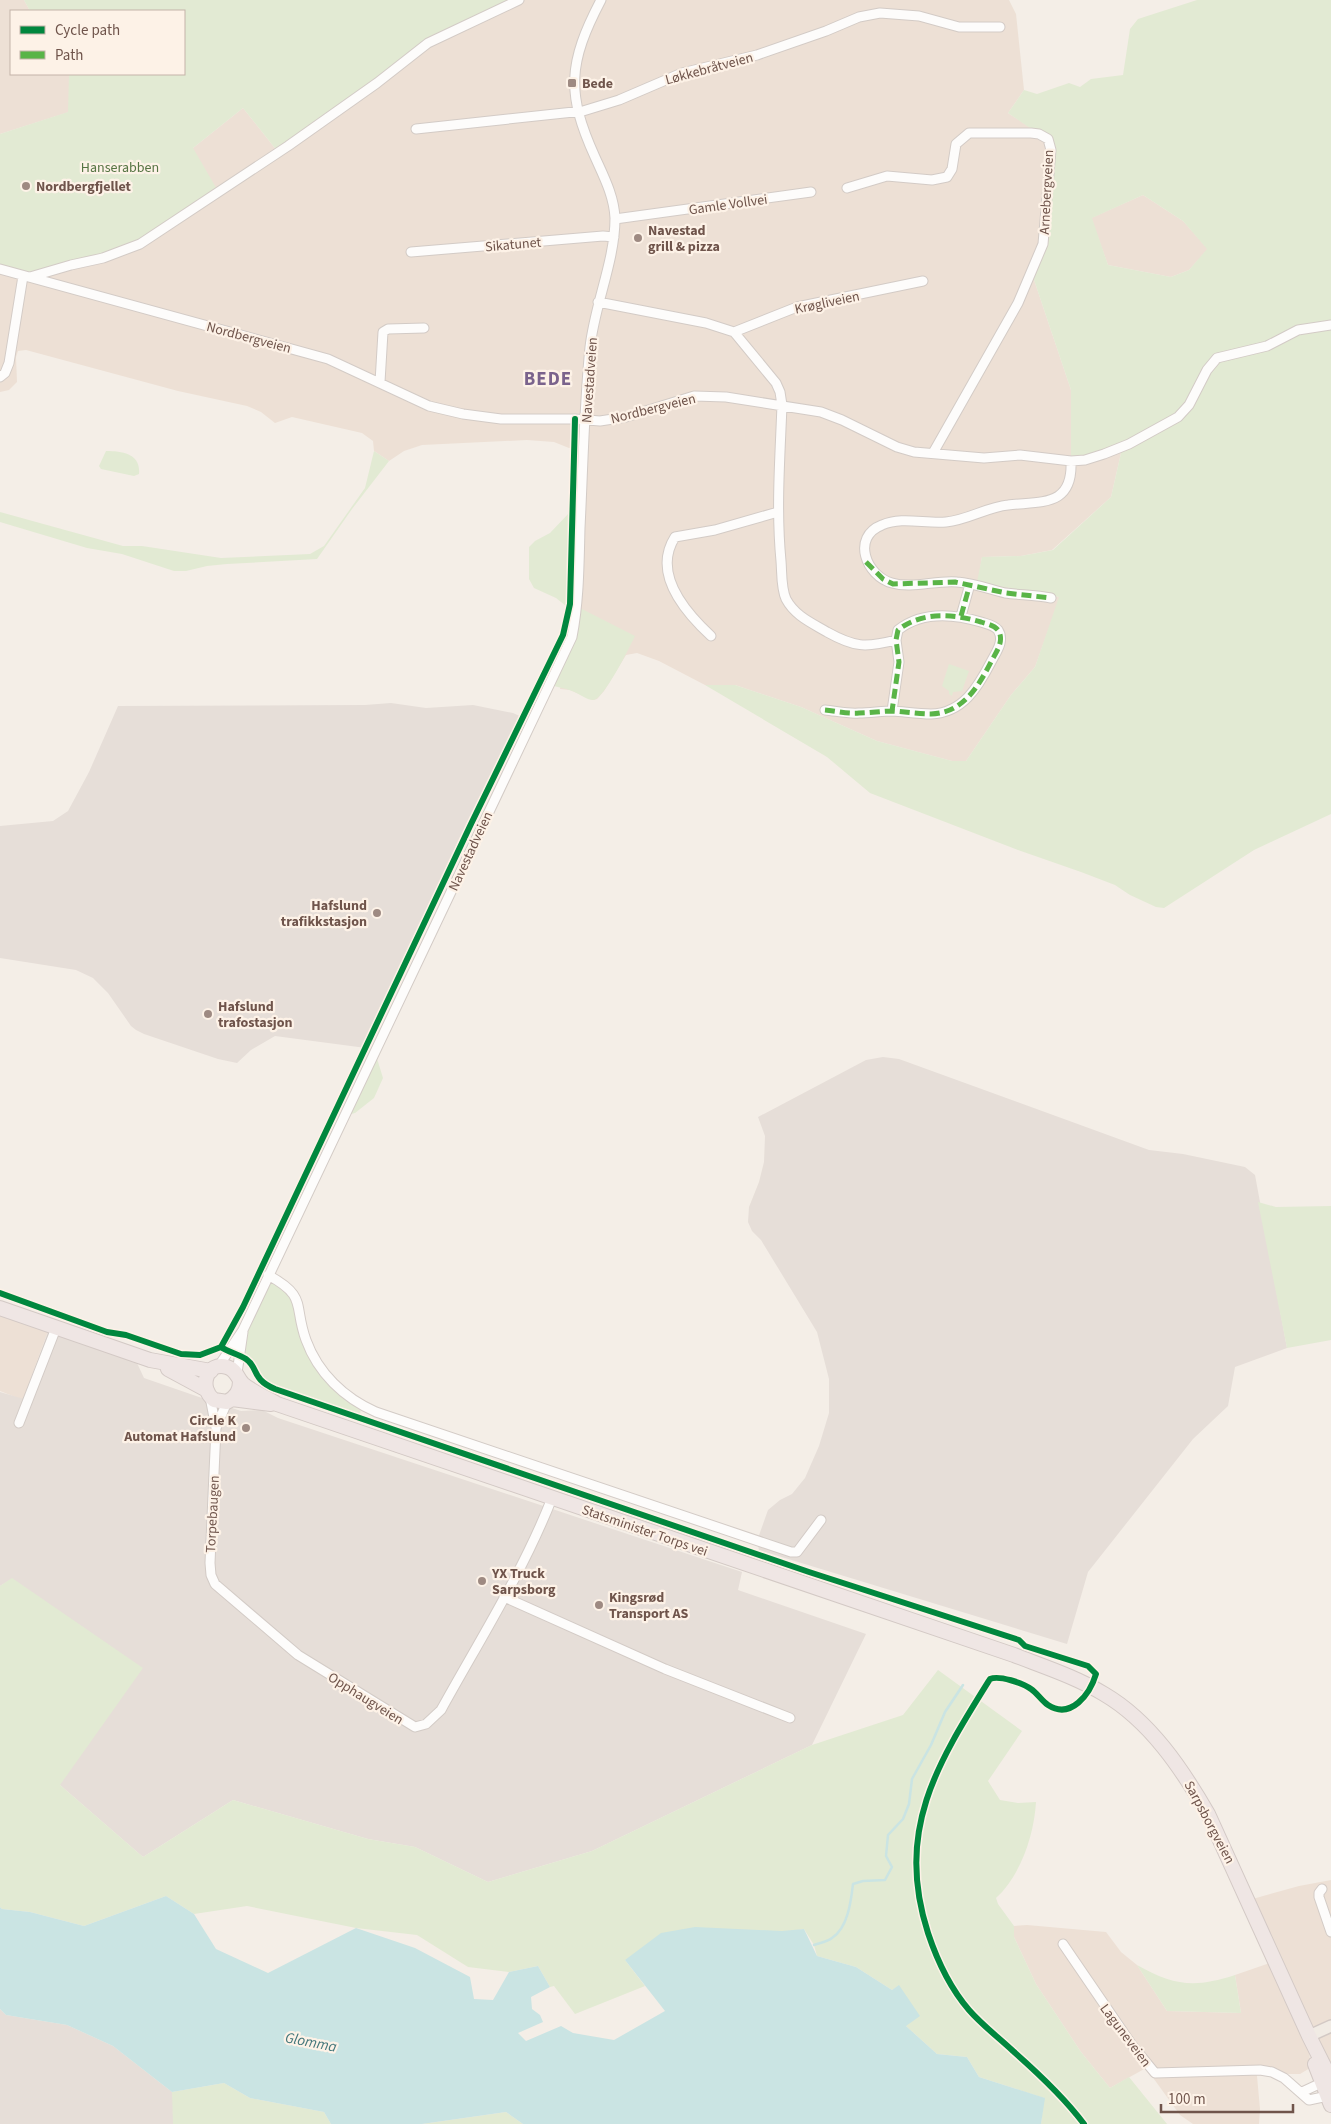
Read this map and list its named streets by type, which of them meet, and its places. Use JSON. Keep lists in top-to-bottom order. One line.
{"streets":{"highway":["Statsminister Torps vei","Sarpsborgveien"],"street":["Løkkebråtveien","Arnebergveien","Gamle Vollvei","Sikatunet","Krøgliveien","Nordbergveien","Navestadveien","Torpebaugen","Opphaugveien","Laguneveien"]},"crossings":[["Løkkebråtveien","Navestadveien"],["Arnebergveien","Nordbergveien"],["Gamle Vollvei","Navestadveien"],["Sikatunet","Navestadveien"],["Nordbergveien","Navestadveien"],["Navestadveien","Statsminister Torps vei"],["Torpebaugen","Opphaugveien"],["Statsminister Torps vei","Opphaugveien"],["Statsminister Torps vei","Sarpsborgveien"],["Sarpsborgveien","Laguneveien"]],"districts":["BEDE"],"water":["Glomma"],"parks":["Hanserabben"],"places":{"transit":["Bede"],"other":["Nordbergfjellet","Navestad grill & pizza","Hafslund trafikkstasjon","Hafslund trafostasjon","Circle K Automat Hafslund","YX Truck Sarpsborg","Kingsrød Transport AS"]},"legend":["Cycle path","Path"],"scale_bar":"100 m"}
